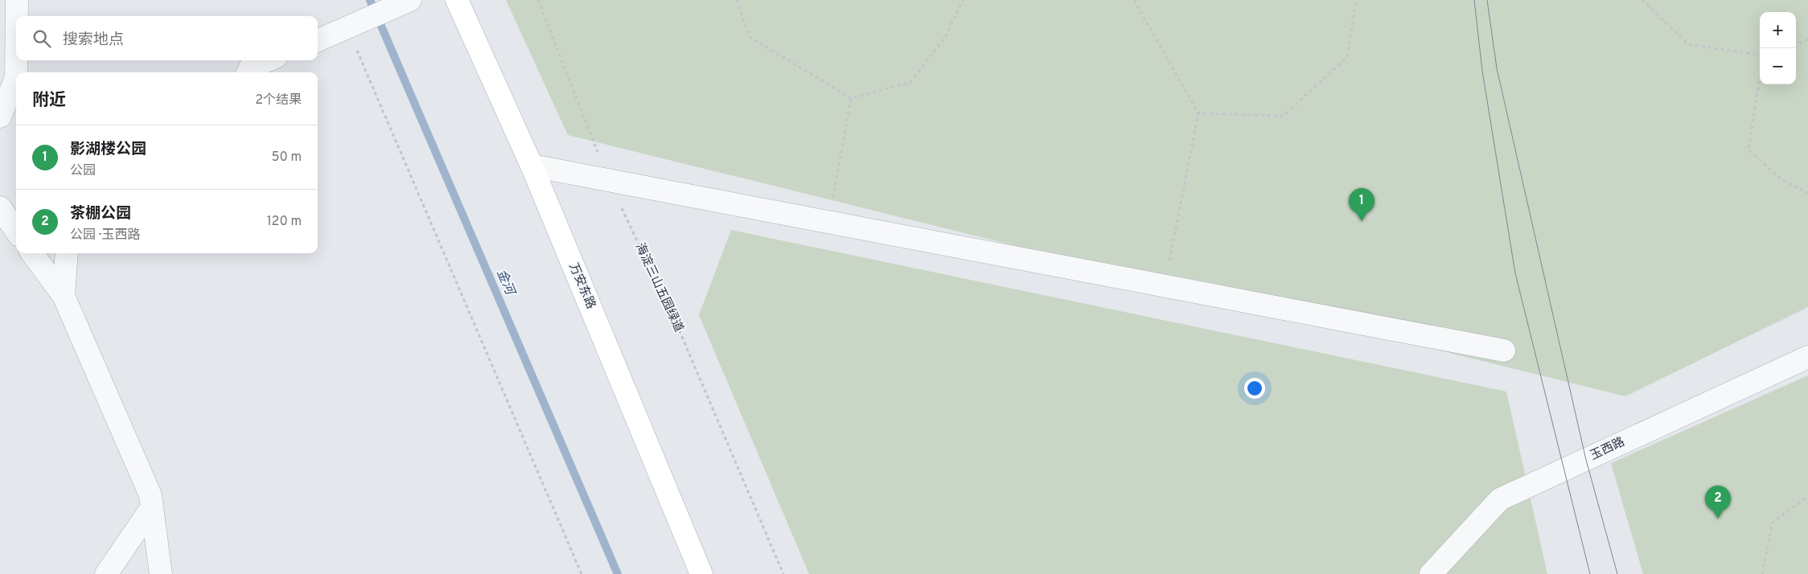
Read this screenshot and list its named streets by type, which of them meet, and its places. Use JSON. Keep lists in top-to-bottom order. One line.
{"streets":{"street":["万安东路","玉西路"],"path":["海淀三山五园绿道"]},"water":["金河"],"page":{"map_buttons":["+","−"],"search":"搜索地点","heading":["附近","2个结果"],"list":[{"mark":"1","name":"影湖楼公园","note":"公园","value":"50 m"},{"mark":"2","name":"茶棚公园","note":"公园 · 玉西路","value":"120 m"}],"pins":["1","2"]}}
